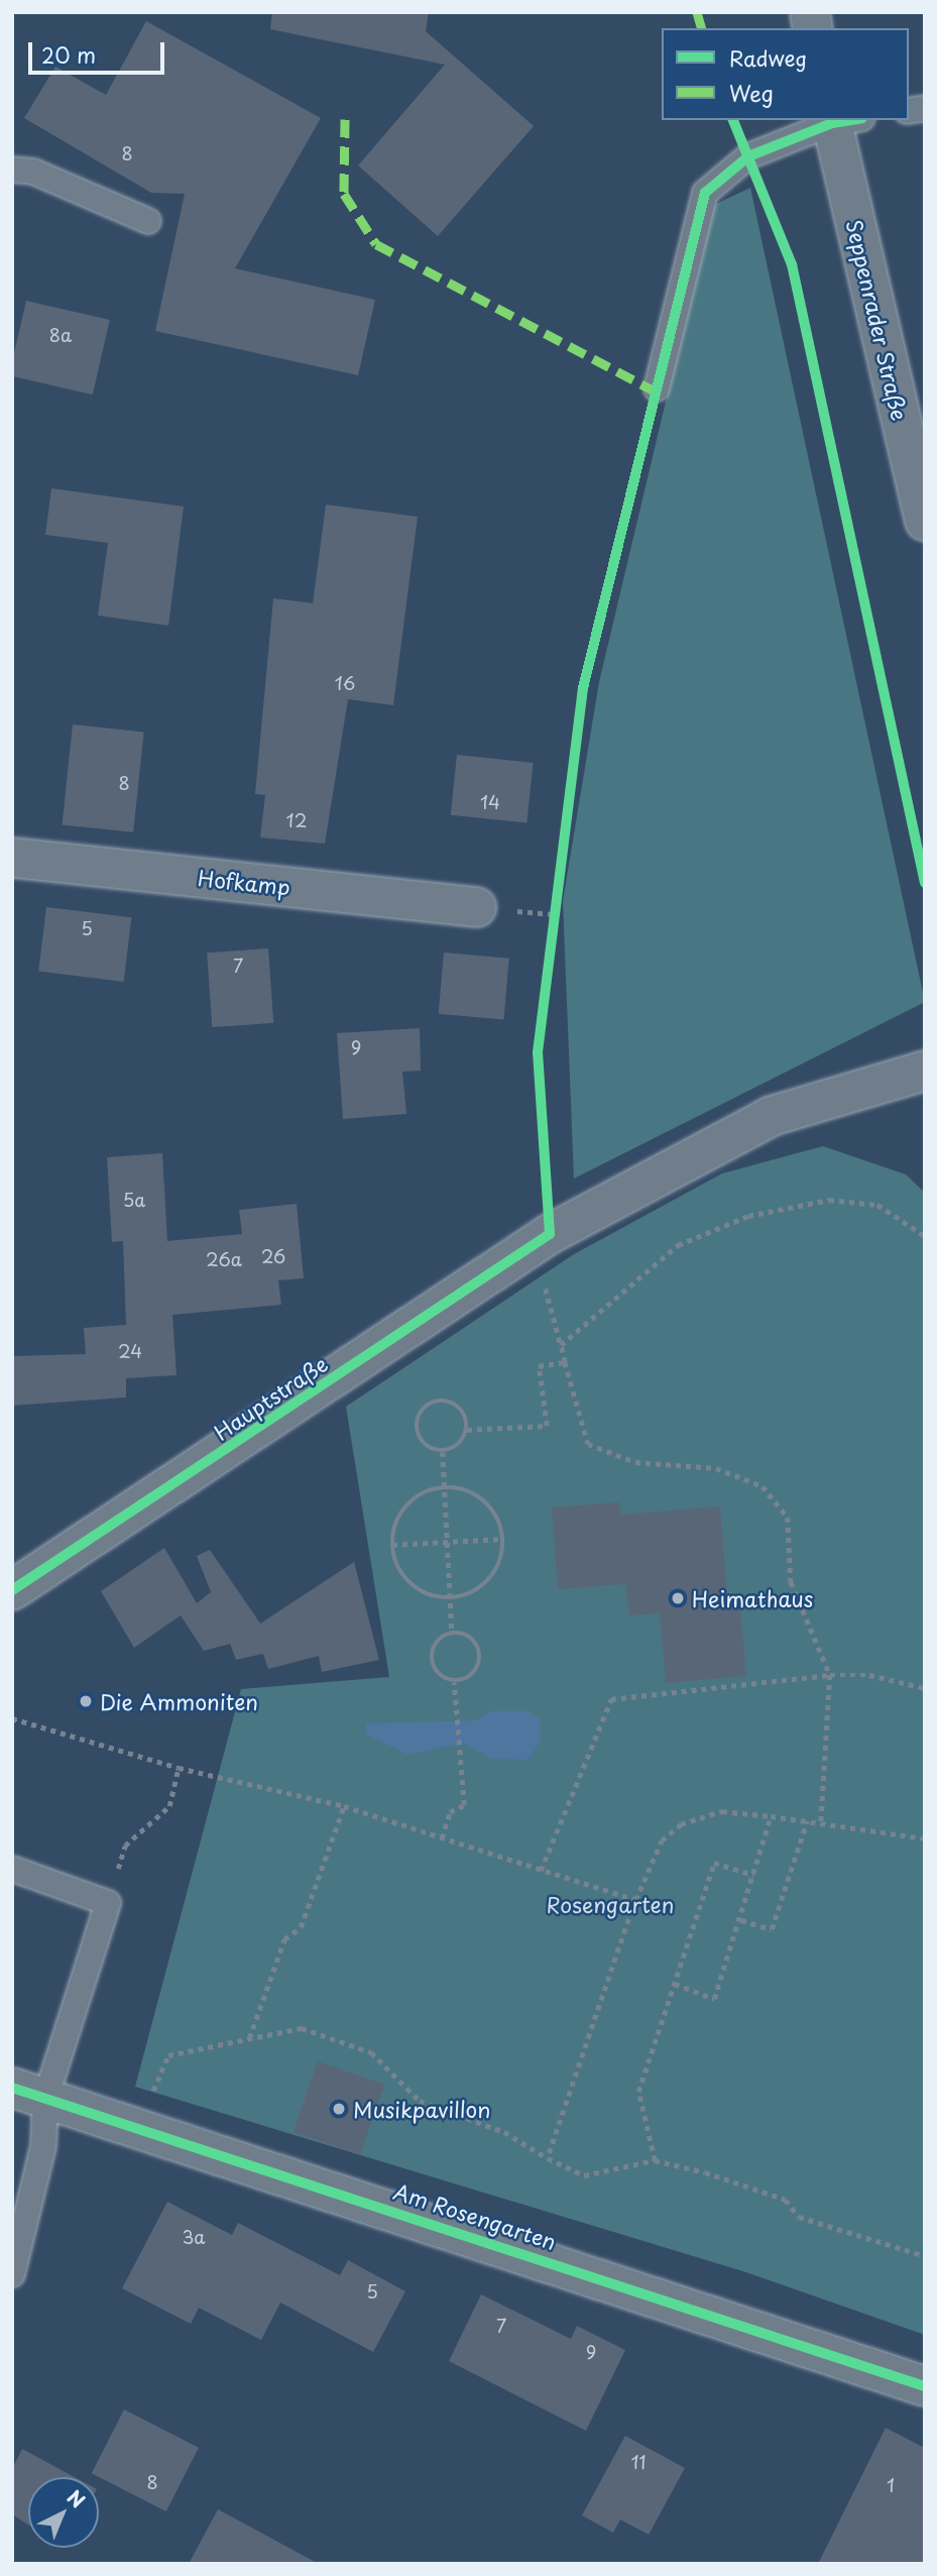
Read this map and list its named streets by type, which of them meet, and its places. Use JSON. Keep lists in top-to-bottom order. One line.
{"streets":{"street":["Seppenrader Straße","Hofkamp","Hauptstraße","Am Rosengarten"]},"parks":["Rosengarten"],"places":["Heimathaus","Die Ammoniten","Musikpavillon"],"house_numbers":["8","8a","16","8","14","12","5","7","9","5a","26","26a","24","3a","5","7","9","11","8","1"],"legend":["Radweg","Weg"],"scale_bar":"20 m","north":"top right"}
